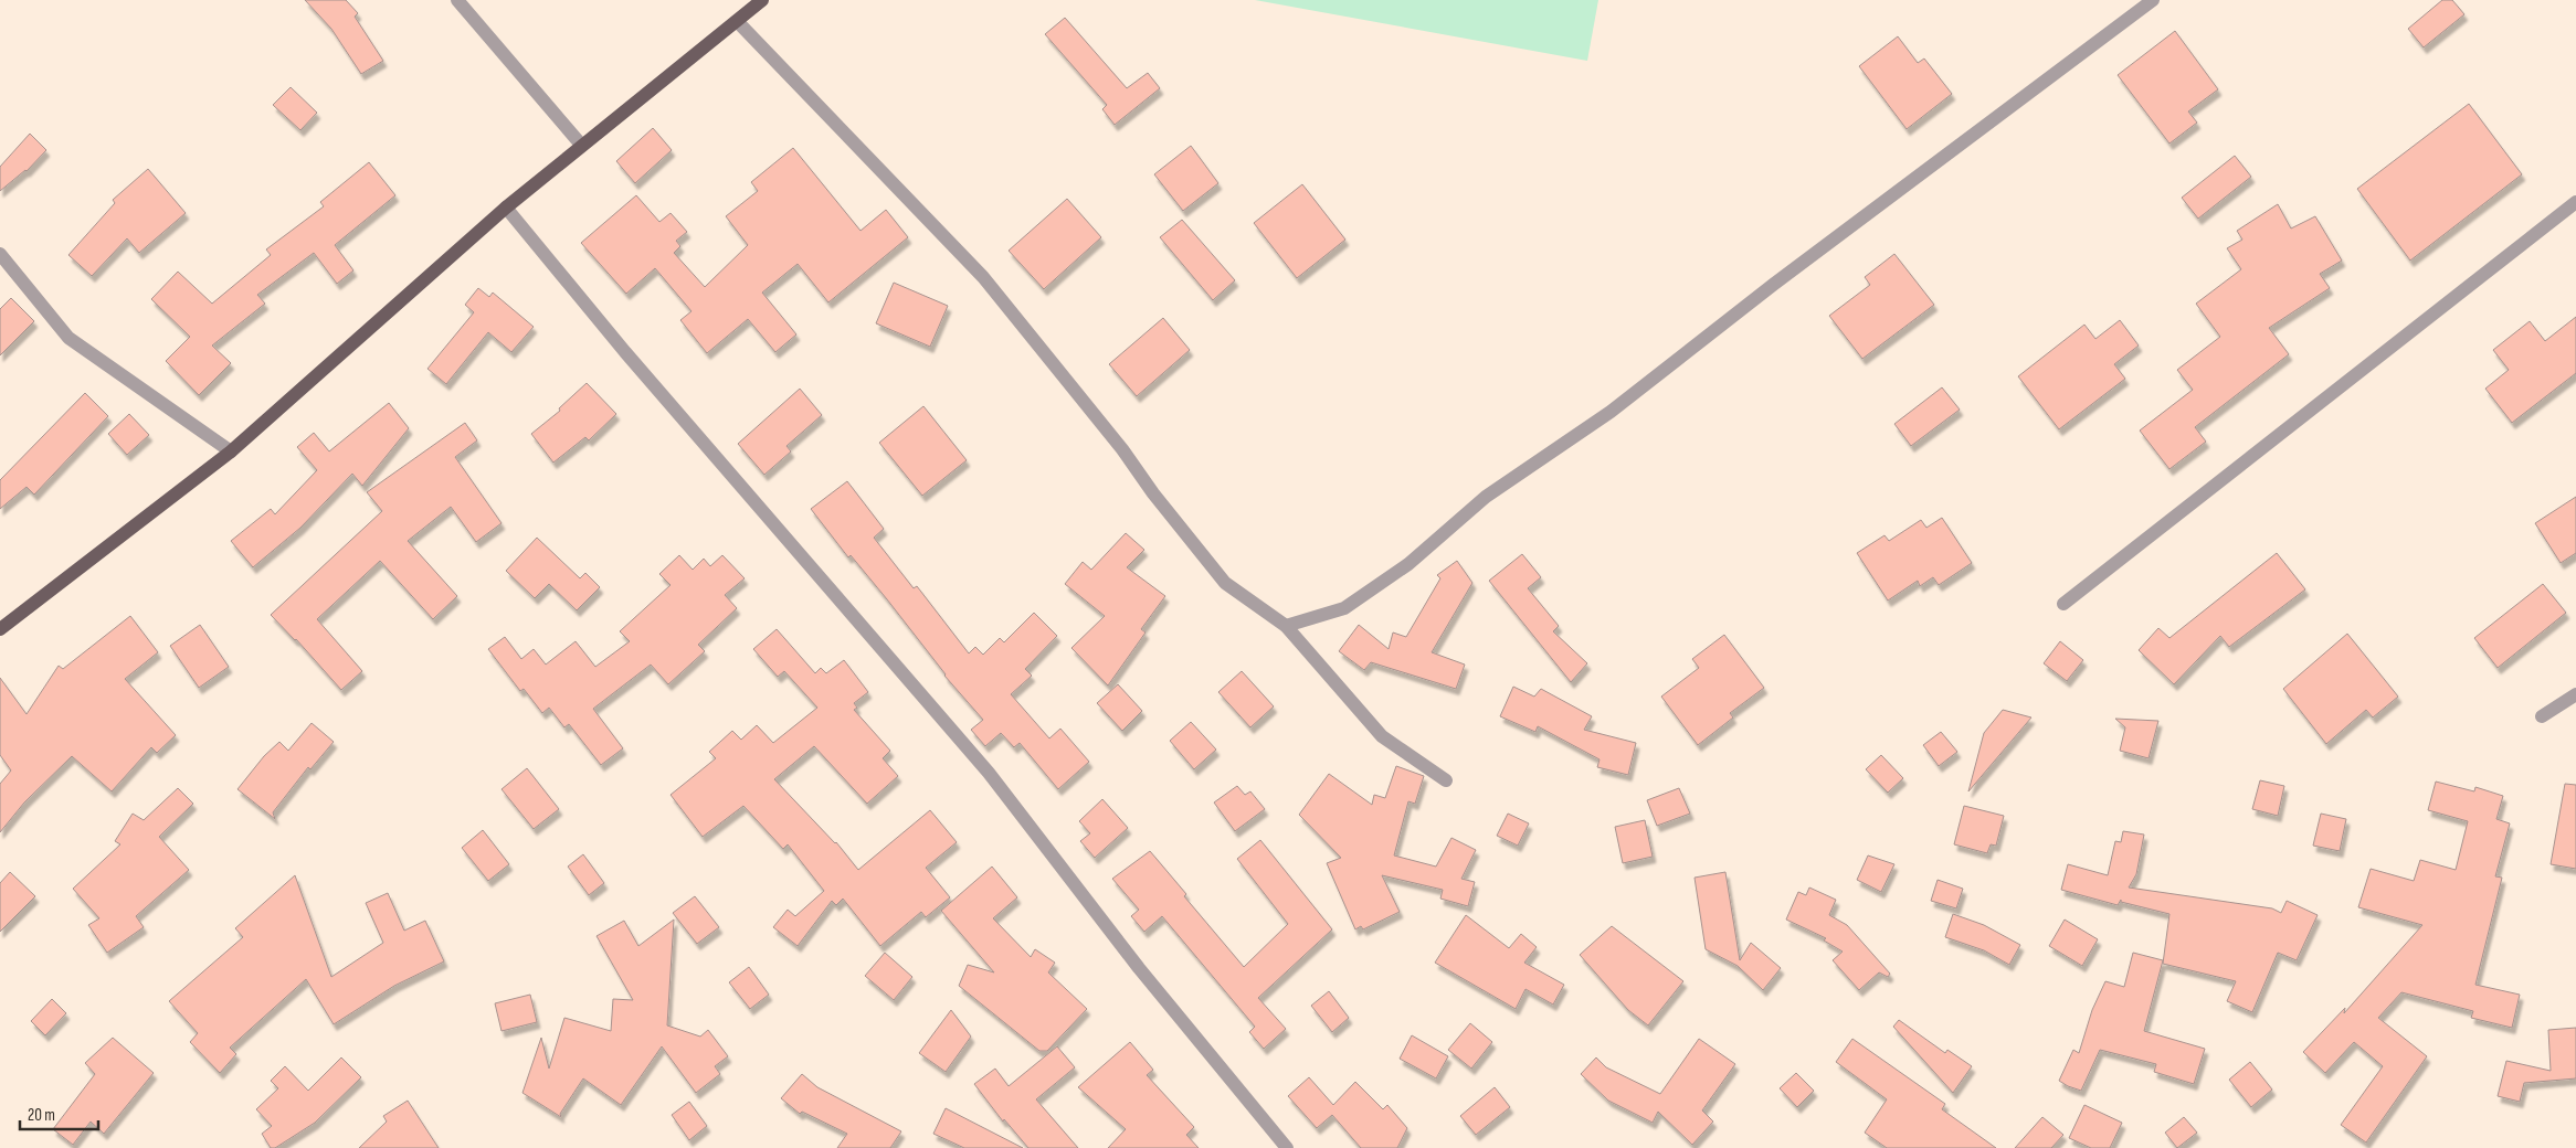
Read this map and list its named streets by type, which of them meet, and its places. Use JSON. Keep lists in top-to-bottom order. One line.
{"scale_bar":"20 m"}
